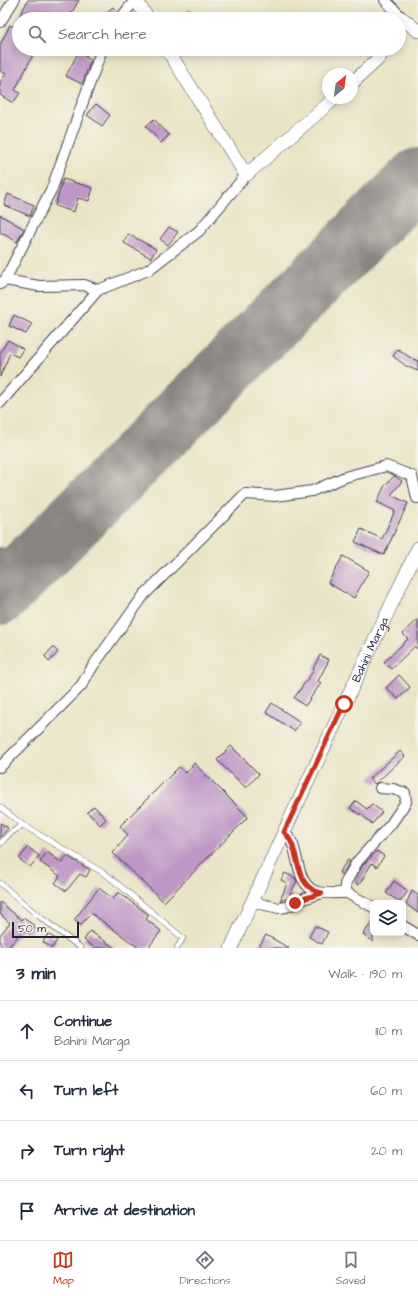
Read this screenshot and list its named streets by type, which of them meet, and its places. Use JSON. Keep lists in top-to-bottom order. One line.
{"streets":{"street":["Bahini Marga"]},"scale_bar":"50 m","north":"top right","page":{"search":"Search here","scale":"50 m","heading":["3 min","Walk · 190 m"],"list":[["Continue","Bahini Marga","110 m"],["Turn left","60 m"],["Turn right","20 m"],"Arrive at destination"],"nav":["Map","Directions","Saved"]}}
